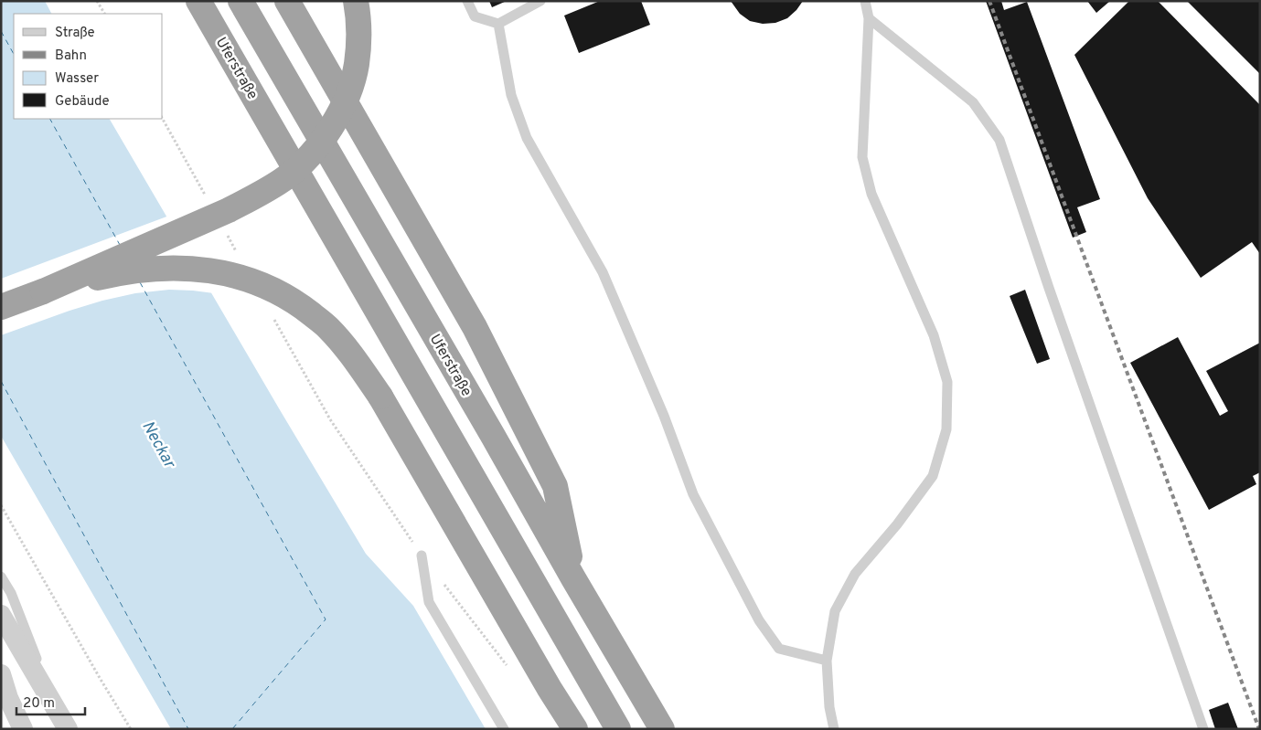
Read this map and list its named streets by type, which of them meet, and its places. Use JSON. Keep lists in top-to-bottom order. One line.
{"streets":{"highway":["Uferstraße"]},"water":["Neckar"],"legend":["Straße","Bahn","Wasser","Gebäude"],"scale_bar":"20 m"}
